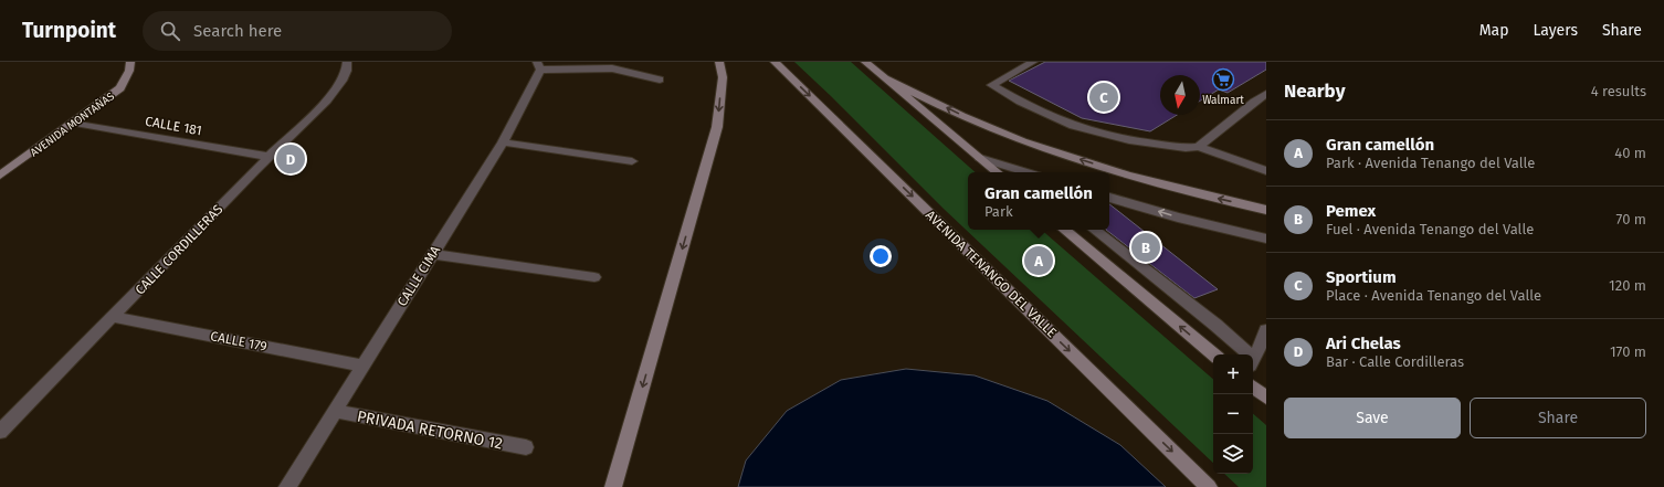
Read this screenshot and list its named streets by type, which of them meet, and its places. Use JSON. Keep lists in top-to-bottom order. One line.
{"streets":{"main road":["AVENIDA MONTAÑAS","AVENIDA TENANGO DEL VALLE"],"street":["CALLE 181","CALLE CORDILLERAS","CALLE CIMA","CALLE 179","PRIVADA RETORNO 12"]},"crossings":[["AVENIDA MONTAÑAS","CALLE 181"],["CALLE 181","CALLE CORDILLERAS"],["CALLE CORDILLERAS","CALLE 179"],["CALLE CIMA","CALLE 179"],["CALLE CIMA","PRIVADA RETORNO 12"]],"places":{"supermarket":["Walmart"]},"north":"bottom","page":{"header":"Turnpoint","search":"Search here","nav":["Map","Layers","Share"],"heading":["Nearby","4 results"],"pins":["C","D","B","A"],"list":[{"mark":"A","name":"Gran camellón","note":"Park · Avenida Tenango del Valle","value":"40 m"},{"mark":"B","name":"Pemex","note":"Fuel · Avenida Tenango del Valle","value":"70 m"},{"mark":"C","name":"Sportium","note":"Place · Avenida Tenango del Valle","value":"120 m"},{"mark":"D","name":"Ari Chelas","note":"Bar · Calle Cordilleras","value":"170 m"}],"popup":["Gran camellón","Park"],"map_buttons":["+","−"],"buttons":["Save","Share"]}}
